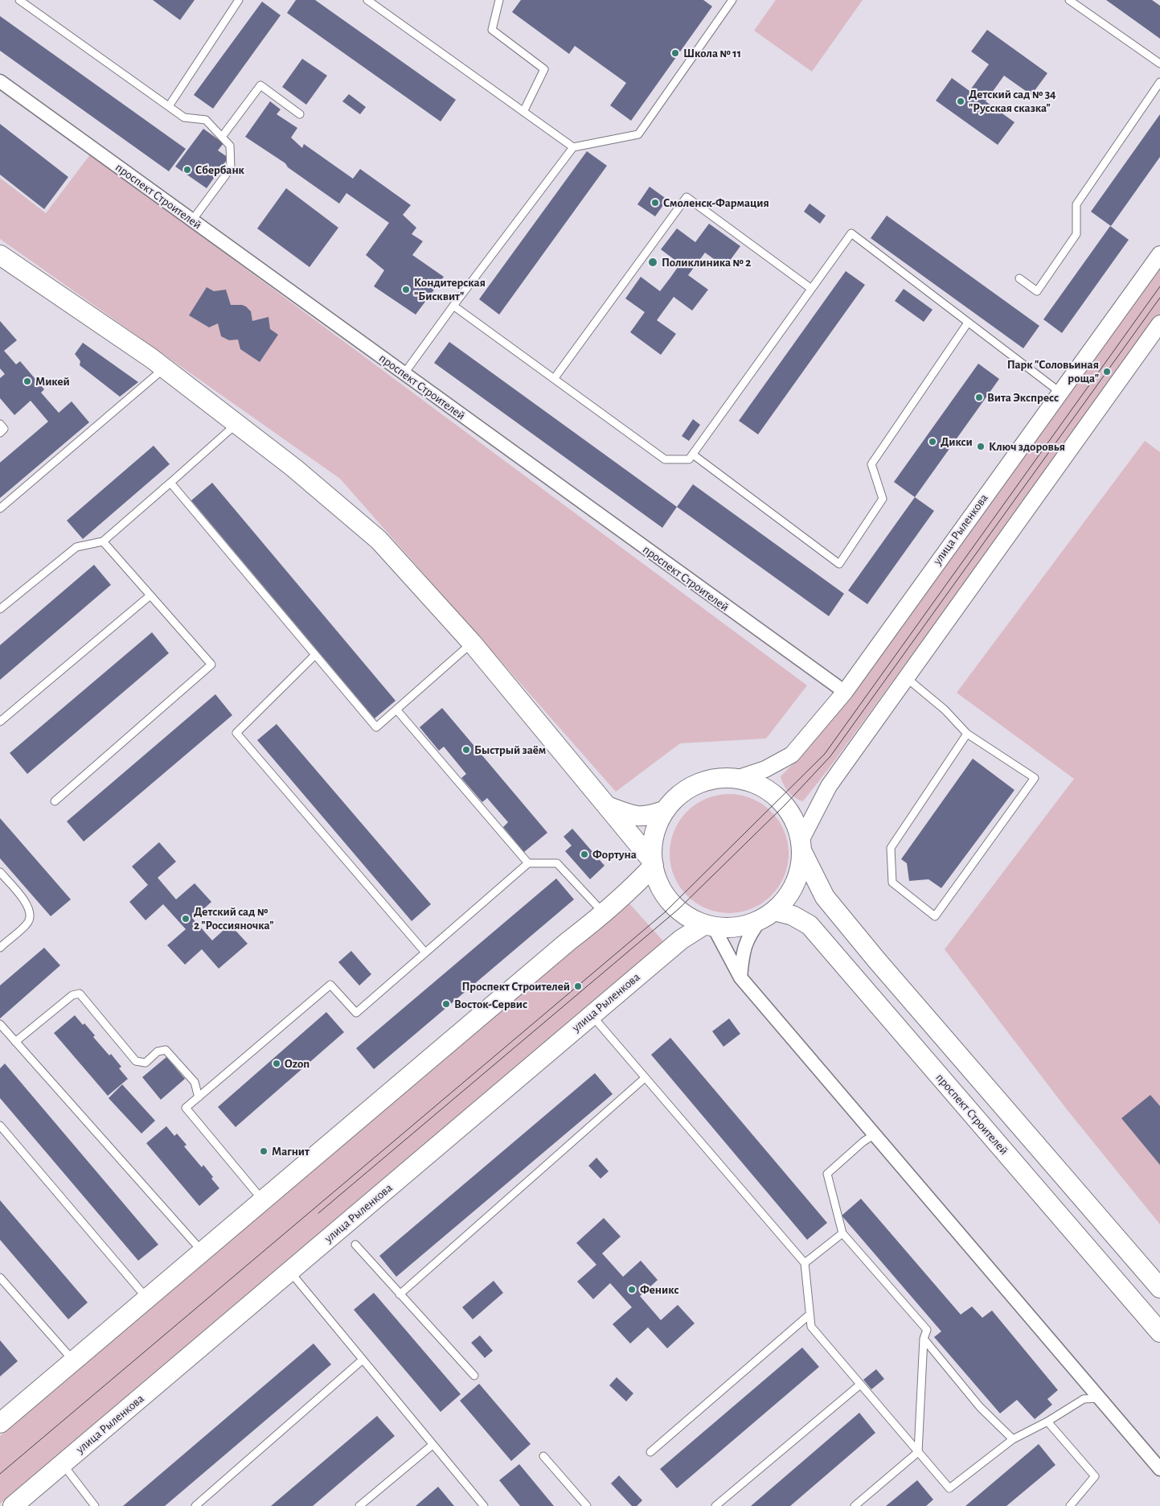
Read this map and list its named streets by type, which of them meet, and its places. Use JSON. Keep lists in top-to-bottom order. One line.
{"streets":{"main road":["проспект Строителей","улица Рыленкова"]},"crossings":[["проспект Строителей","улица Рыленкова"]],"places":["Школа № 11","Детский сад № 34 \"Русская сказка\"","Сбербанк","Смоленск-Фармация","Поликлиника № 2","Кондитерская \"Бисквит\"","Парк \"Соловьиная роща\"","Микей","Вита Экспресс","Дикси","Ключ здоровья","Быстрый заём","Фортуна","Детский сад № 2 \"Россияночка\"","Проспект Строителей","Восток-Сервис","Ozon","Магнит","Феникс"]}
